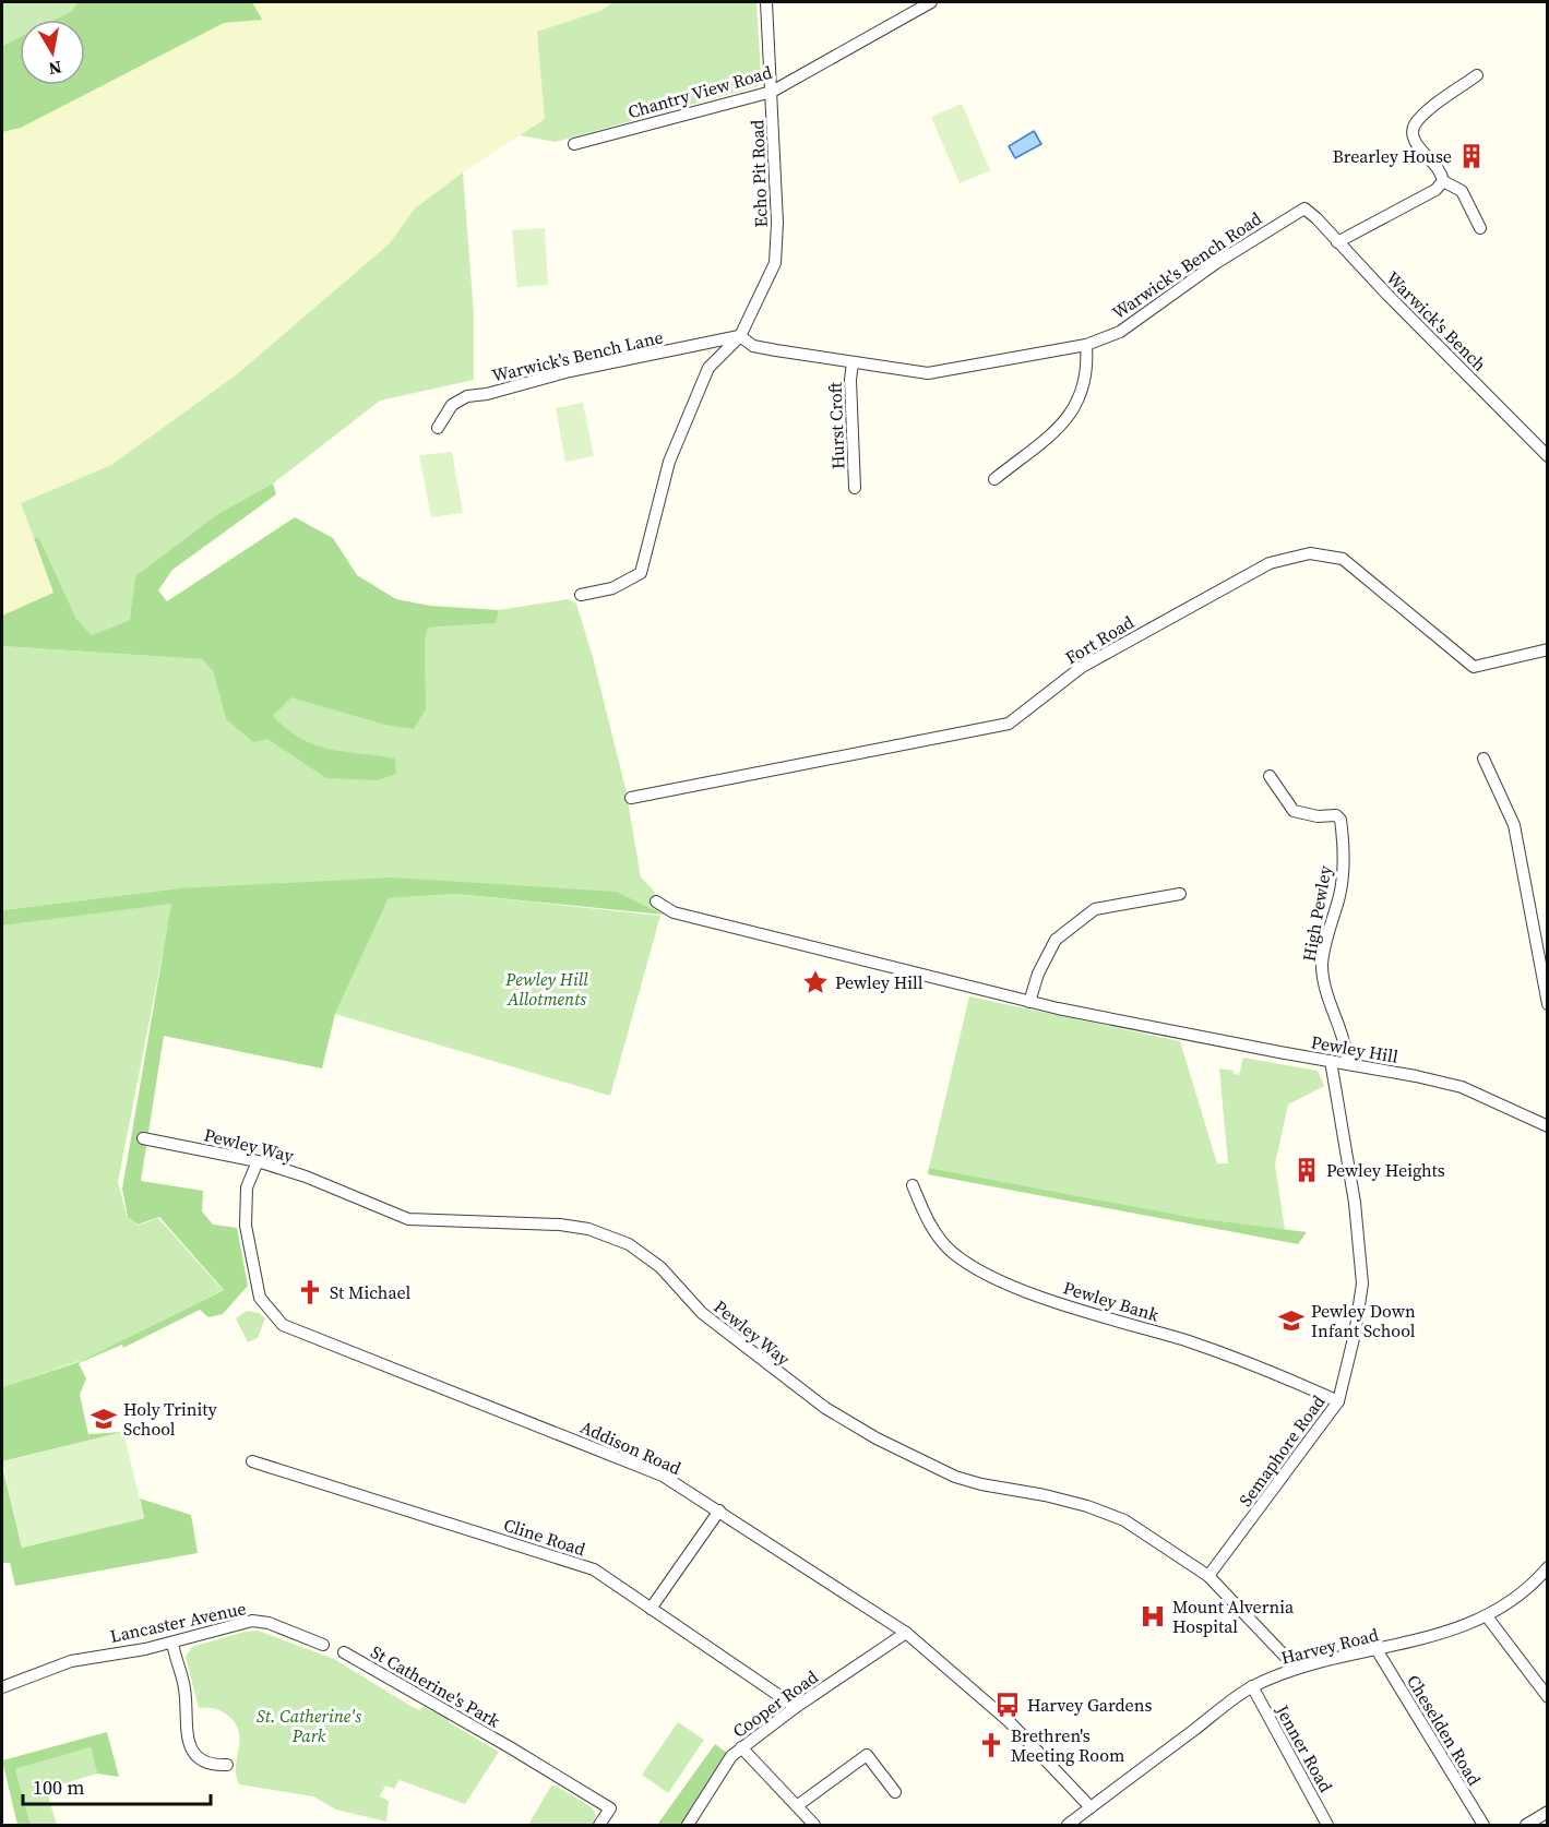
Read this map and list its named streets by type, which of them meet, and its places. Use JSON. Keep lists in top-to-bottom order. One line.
{"streets":{"street":["Chantry View Road","Echo Pit Road","Warwick's Bench Road","Warwick's Bench","Warwick's Bench Lane","Hurst Croft","Fort Road","High Pewley","Pewley Hill","Pewley Way","Pewley Bank","Addison Road","Semaphore Road","Cline Road","Lancaster Avenue","Harvey Road","St Catherine's Park","Cooper Road","Cheselden Road","Jenner Road"]},"crossings":[["Chantry View Road","Echo Pit Road"],["Echo Pit Road","Warwick's Bench Road"],["Echo Pit Road","Warwick's Bench Lane"],["Warwick's Bench Road","Warwick's Bench"],["Warwick's Bench Road","Warwick's Bench Lane"],["Warwick's Bench Road","Hurst Croft"],["High Pewley","Pewley Hill"],["Pewley Hill","Semaphore Road"],["Pewley Way","Addison Road"],["Pewley Way","Semaphore Road"],["Pewley Way","Harvey Road"],["Pewley Bank","Semaphore Road"],["Addison Road","Harvey Road"],["Addison Road","Cooper Road"],["Cline Road","Cooper Road"],["Harvey Road","Cheselden Road"],["Harvey Road","Jenner Road"]],"parks":["Pewley Hill Allotments","St. Catherine's Park"],"places":{"building":["Brearley House","Pewley Heights"],"place":["Pewley Hill"],"church":["St Michael","Brethren's Meeting Room"],"school or university":["Pewley Down Infant School","Holy Trinity School"],"hospital":["Mount Alvernia Hospital"],"bus stop":["Harvey Gardens"]},"scale_bar":"100 m","north":"bottom"}
